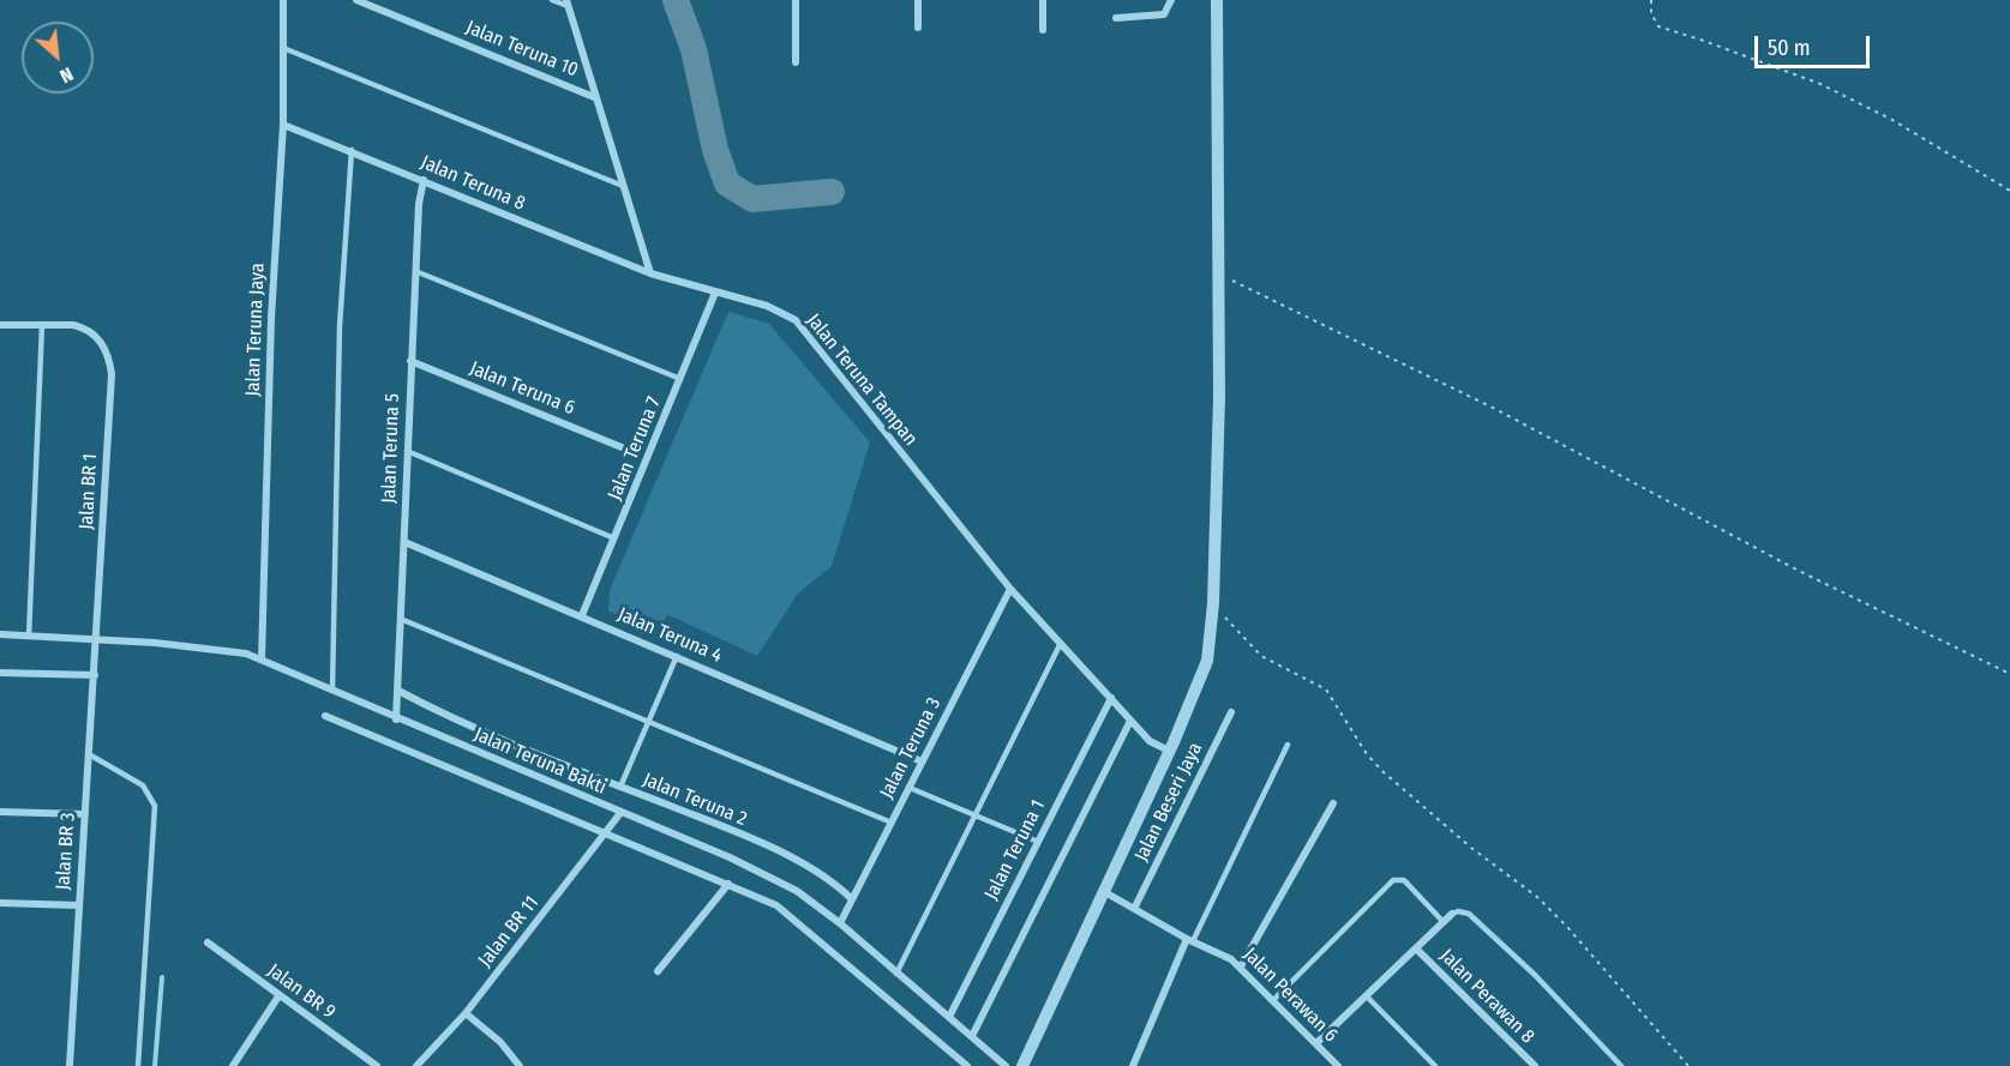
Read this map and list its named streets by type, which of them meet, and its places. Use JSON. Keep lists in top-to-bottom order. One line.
{"streets":{"street":["Jalan Teruna 10","Jalan Teruna 8","Jalan Teruna Jaya","Jalan Teruna Tampan","Jalan Teruna 6","Jalan Teruna 5","Jalan Teruna 7","Jalan BR 1","Jalan Teruna 4","Jalan Teruna 3","Jalan Teruna Bakti","Jalan Teruna 2","Jalan Beseri Jaya","Jalan Teruna 1","Jalan BR 3","Jalan BR 11","Jalan BR 9","Jalan Perawan 6","Jalan Perawan 8"]},"crossings":[["Jalan Teruna 8","Jalan Teruna Jaya"],["Jalan Teruna 8","Jalan Teruna Tampan"],["Jalan Teruna 8","Jalan Teruna 5"],["Jalan Teruna Jaya","Jalan Teruna Bakti"],["Jalan Teruna Tampan","Jalan Teruna 7"],["Jalan Teruna Tampan","Jalan Teruna 3"],["Jalan Teruna Tampan","Jalan Teruna 1"],["Jalan Teruna 6","Jalan Teruna 5"],["Jalan Teruna 5","Jalan Teruna 4"],["Jalan Teruna 5","Jalan Teruna Bakti"],["Jalan Teruna 5","Jalan Teruna 2"],["Jalan Teruna 7","Jalan Teruna 4"],["Jalan BR 1","Jalan Teruna Bakti"],["Jalan BR 1","Jalan BR 3"],["Jalan Teruna 4","Jalan Teruna 3"],["Jalan Teruna 3","Jalan Teruna Bakti"],["Jalan Teruna 3","Jalan Teruna 2"],["Jalan Teruna Bakti","Jalan Teruna 1"],["Jalan Teruna Bakti","Jalan BR 3"],["Jalan Teruna Bakti","Jalan BR 11"],["Jalan Beseri Jaya","Jalan Perawan 6"]],"scale_bar":"50 m","north":"bottom right"}
